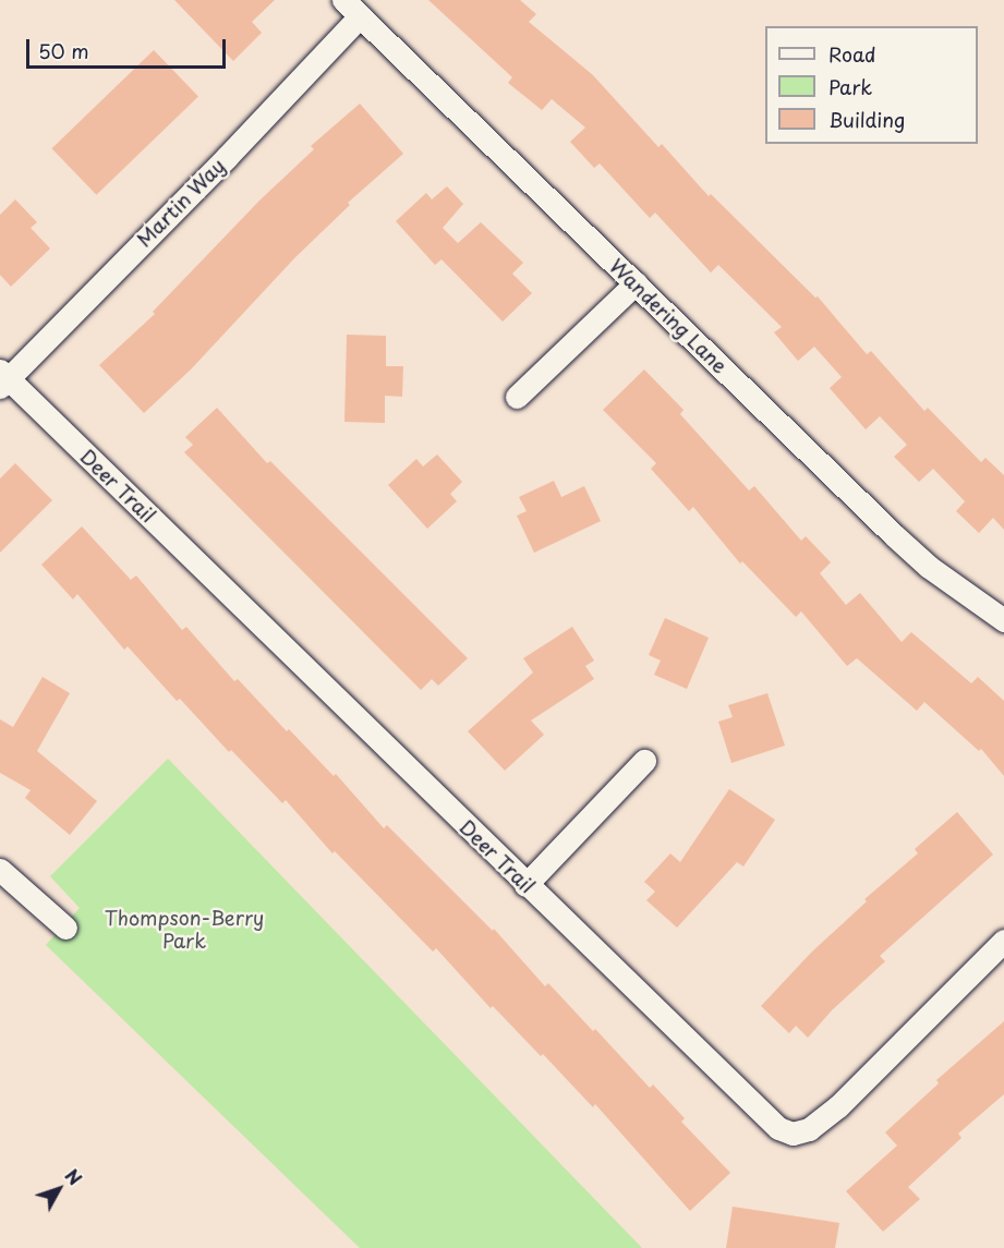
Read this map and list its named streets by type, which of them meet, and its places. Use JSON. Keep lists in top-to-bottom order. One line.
{"streets":{"street":["Martin Way","Wandering Lane","Deer Trail"]},"crossings":[["Martin Way","Wandering Lane"],["Martin Way","Deer Trail"]],"parks":["Thompson-Berry Park"],"legend":["Road","Park","Building"],"scale_bar":"50 m","north":"top right"}
